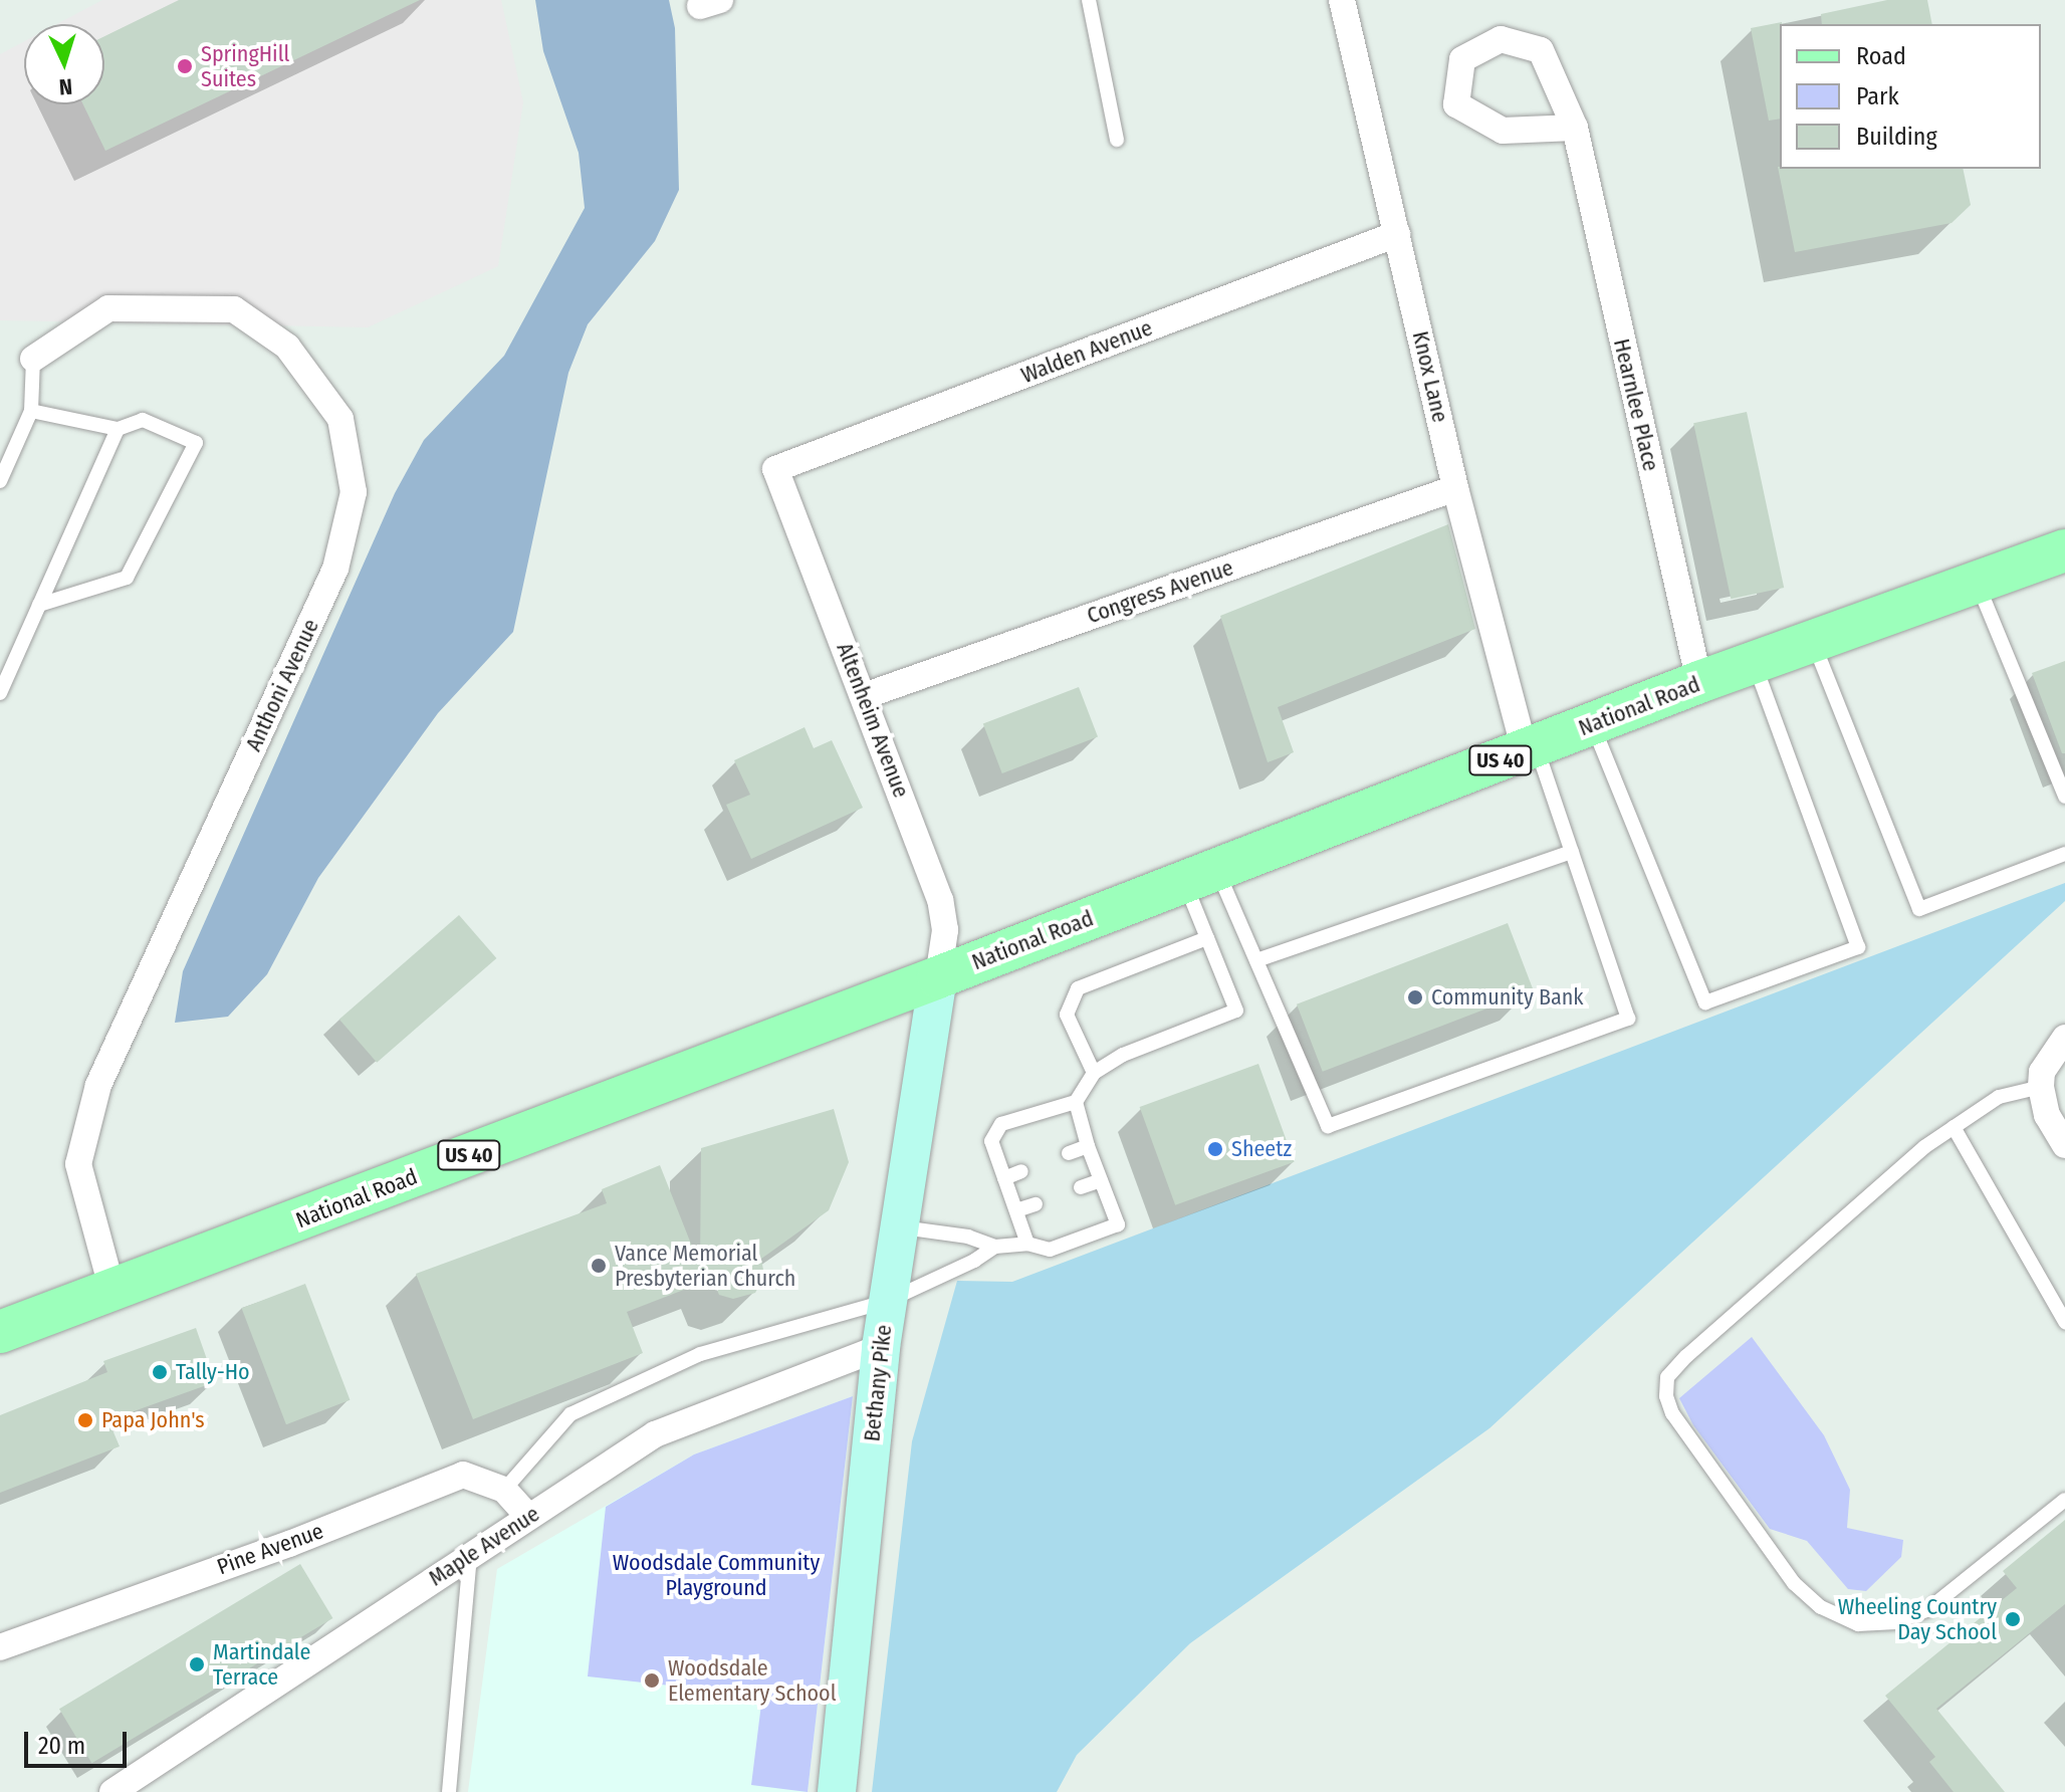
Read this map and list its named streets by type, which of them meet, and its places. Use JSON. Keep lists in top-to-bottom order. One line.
{"streets":{"main road":["National Road","US 40","Bethany Pike"],"street":["Walden Avenue","Knox Lane","Hearnlee Place","Congress Avenue","Anthoni Avenue","Altenheim Avenue","Maple Avenue","Pine Avenue"]},"crossings":[["Walden Avenue","Knox Lane"],["Walden Avenue","Altenheim Avenue"],["Knox Lane","Congress Avenue"],["Knox Lane","National Road"],["Hearnlee Place","National Road"],["Congress Avenue","Altenheim Avenue"],["Anthoni Avenue","National Road"],["National Road","Altenheim Avenue"],["National Road","Bethany Pike"],["Altenheim Avenue","Bethany Pike"],["Bethany Pike","Maple Avenue"],["Maple Avenue","Pine Avenue"]],"parks":["Woodsdale Community Playground"],"places":["SpringHill Suites","Community Bank","Sheetz","Vance Memorial Presbyterian Church","Tally-Ho","Papa John's","Wheeling Country Day School","Martindale Terrace","Woodsdale Elementary School"],"legend":["Road","Park","Building"],"scale_bar":"20 m","north":"bottom"}
